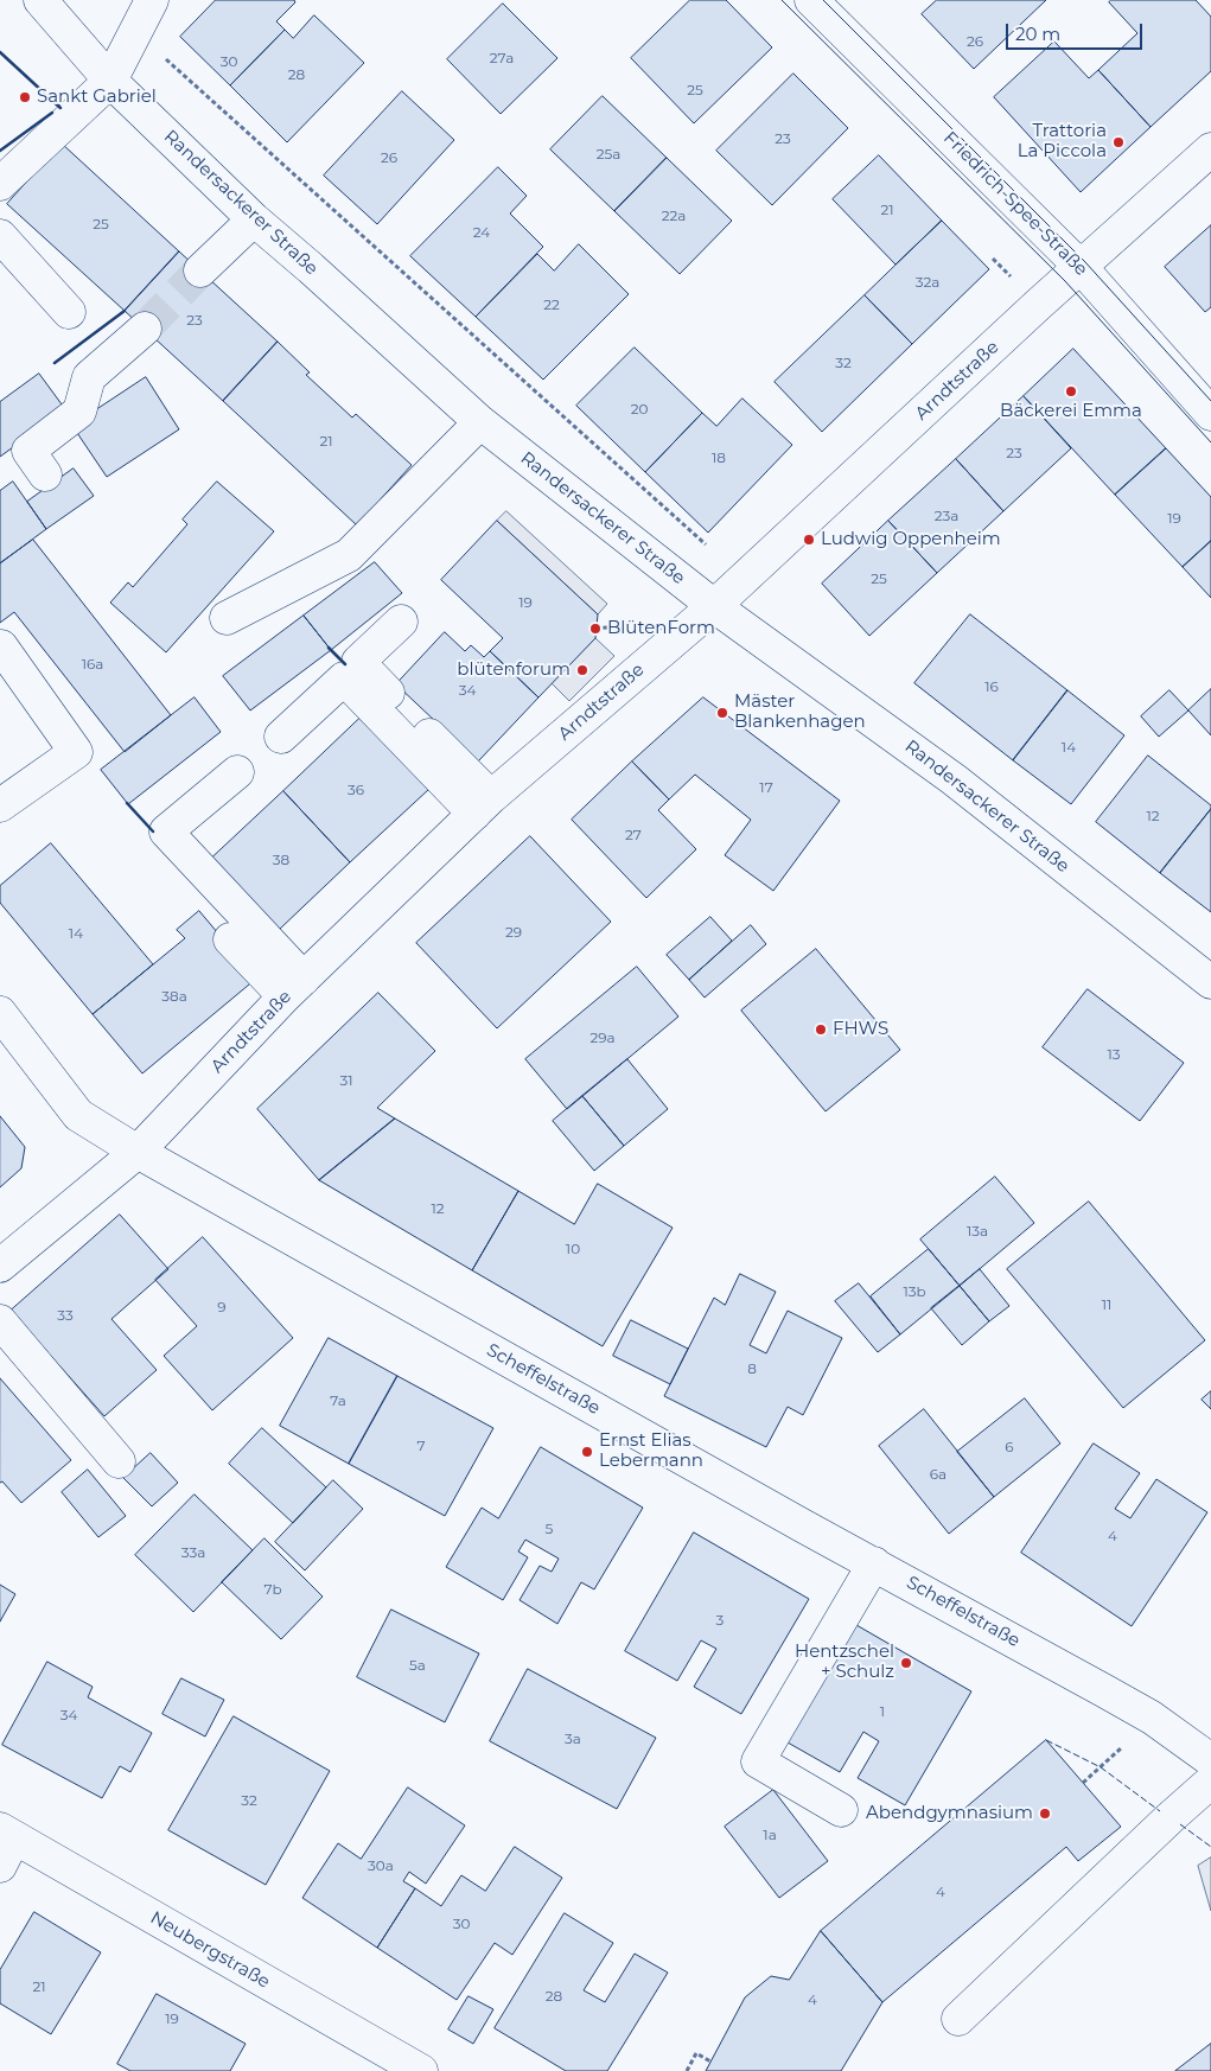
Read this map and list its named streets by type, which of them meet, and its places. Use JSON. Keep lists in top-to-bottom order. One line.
{"streets":{"street":["Randersackerer Straße","Friedrich-Spee-Straße","Arndtstraße","Scheffelstraße","Neubergstraße"]},"crossings":[["Randersackerer Straße","Arndtstraße"],["Friedrich-Spee-Straße","Arndtstraße"],["Arndtstraße","Scheffelstraße"]],"places":["Sankt Gabriel","Trattoria La Piccola","Bäckerei Emma","Ludwig Oppenheim","BlütenForm","blütenforum","Mäster Blankenhagen","FHWS","Ernst Elias Lebermann","Hentzschel + Schulz","Abendgymnasium"],"house_numbers":["26","27a","30","28","25","23","25a","26","21","22a","25","24","32a","22","23","32","20","21","23","18","23a","19","25","19","16a","16","34","14","17","36","12","27","38","29","14","38a","29a","13","31","12","13a","10","13b","11","9","33","8","7a","7","6","6a","5","4","33a","7b","3","5a","1","34","3a","32","1a","30a","4","30","21","28","4","19"],"scale_bar":"20 m"}
